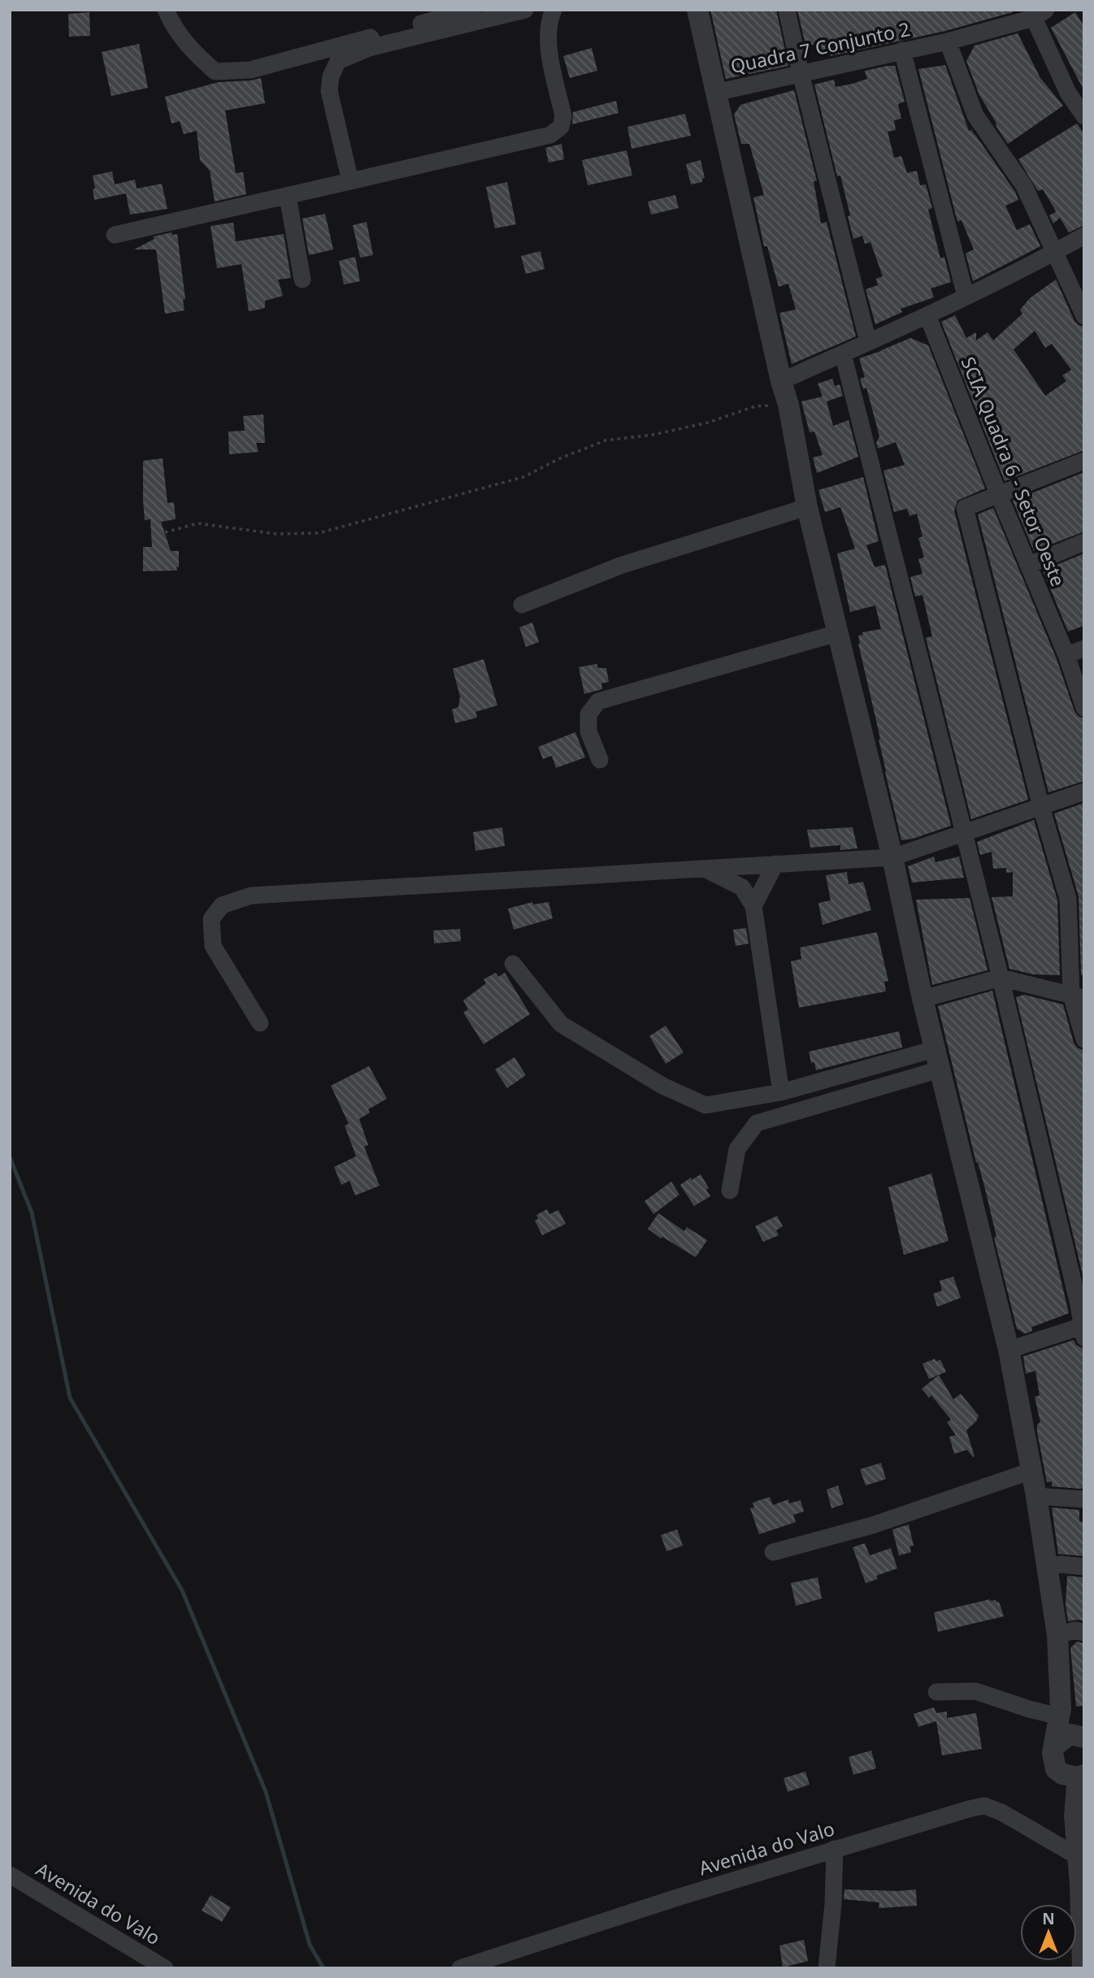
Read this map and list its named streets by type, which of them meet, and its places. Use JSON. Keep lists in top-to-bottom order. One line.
{"streets":{"street":["Quadra 7 Conjunto 2","SCIA Quadra 6 - Setor Oeste","Avenida do Valo"]},"north":"top"}
